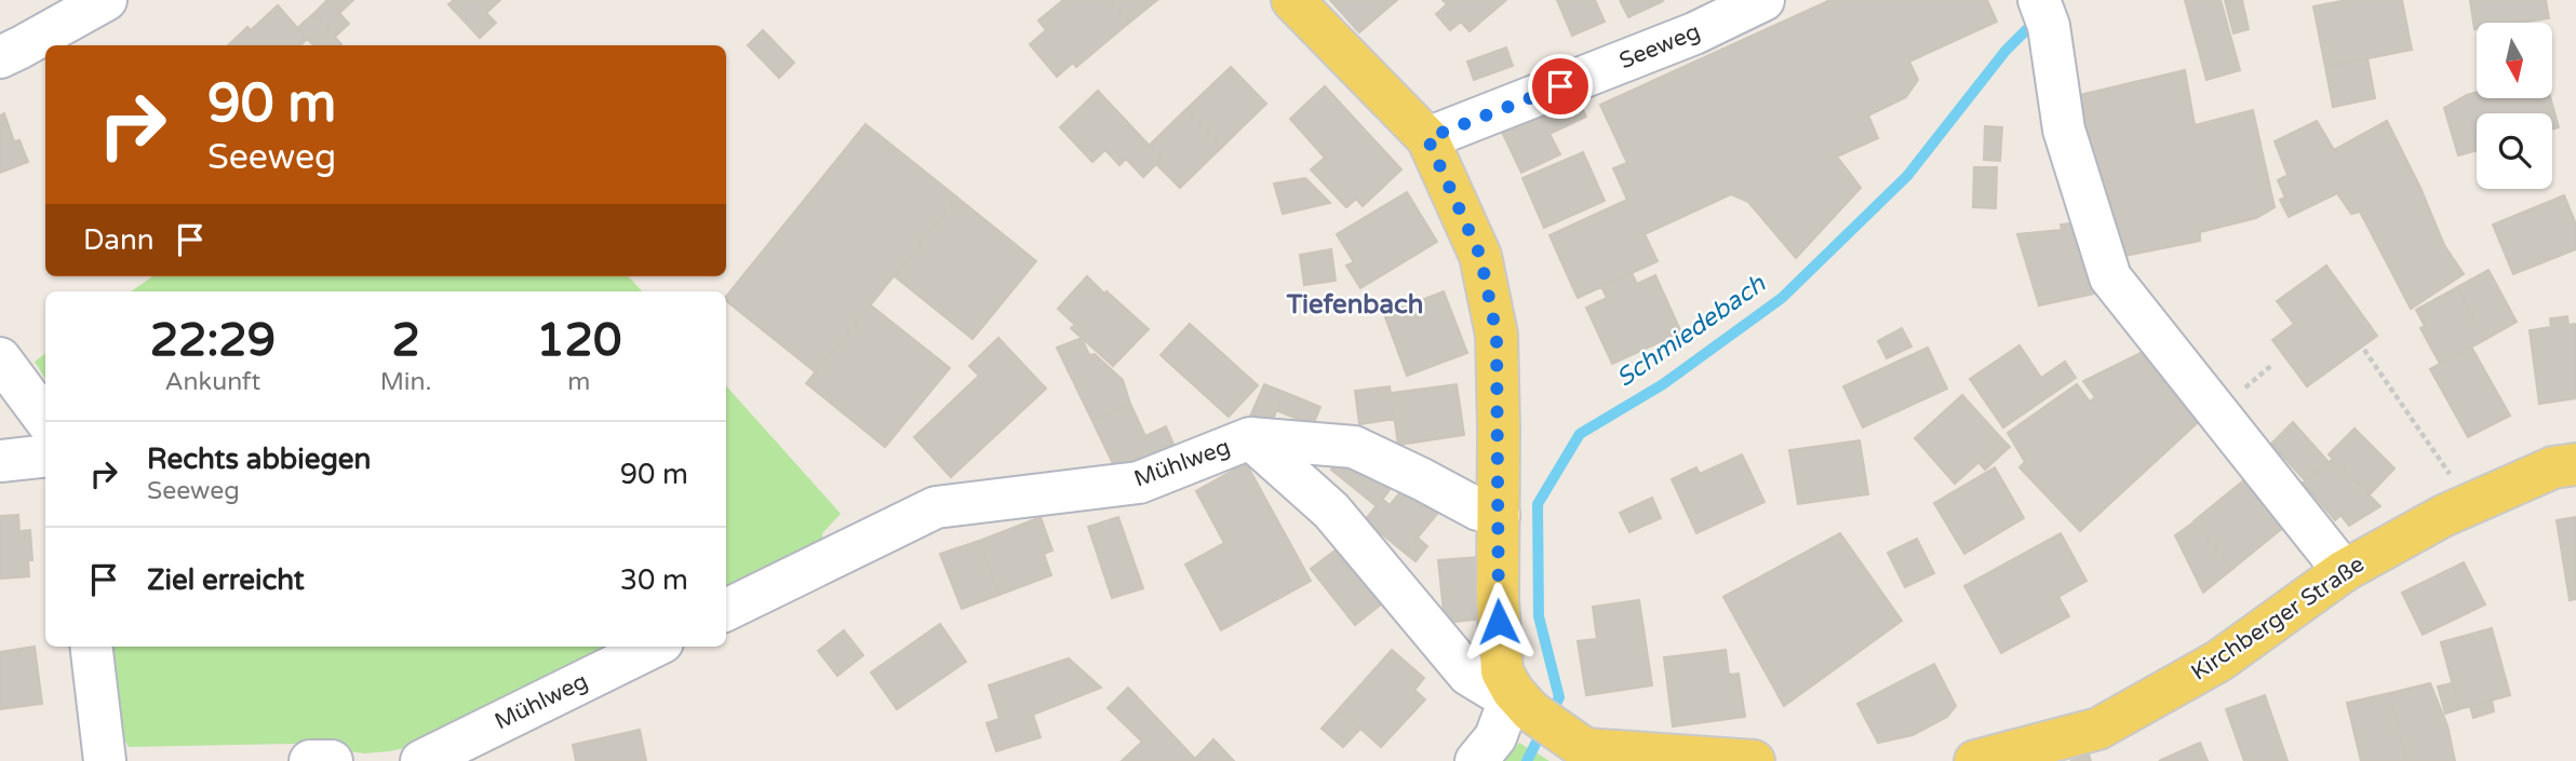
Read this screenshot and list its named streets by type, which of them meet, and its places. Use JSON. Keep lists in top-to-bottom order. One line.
{"streets":{"main road":["Kirchberger Straße"],"street":["Seeweg","Mühlweg"]},"districts":["Tiefenbach"],"water":["Schmiedebach"],"north":"bottom","page":{"turn":["90 m","Seeweg"],"then":"Dann","eta":["22:29","Ankunft","2","Min.","120","m"],"list":[{"name":"Rechts abbiegen","note":"Seeweg","value":"90 m"},{"name":"Ziel erreicht","value":"30 m"}]}}
